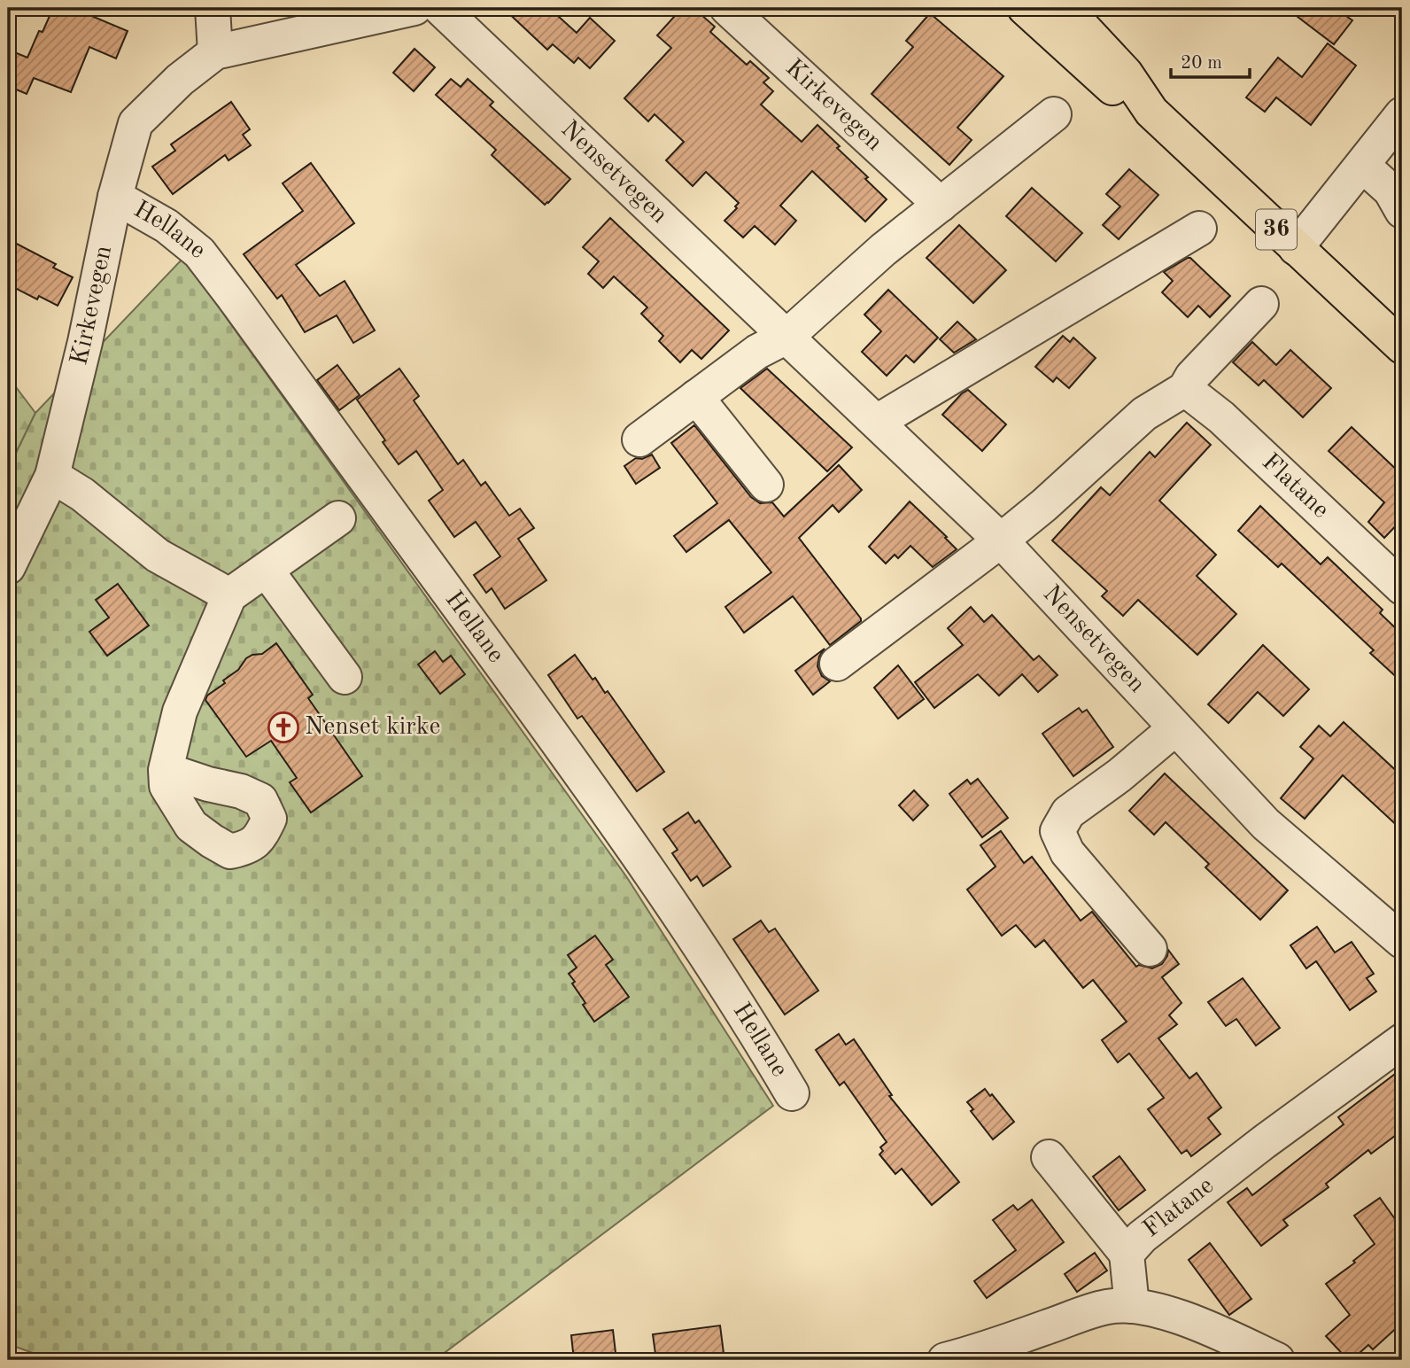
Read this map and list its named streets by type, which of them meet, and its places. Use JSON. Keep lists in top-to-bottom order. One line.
{"streets":{"highway":["36"],"street":["Kirkevegen","Nensetvegen","Hellane","Flatane"]},"crossings":[["Kirkevegen","Hellane"]],"places":{"church":["Nenset kirke"]},"scale_bar":"20 m"}
